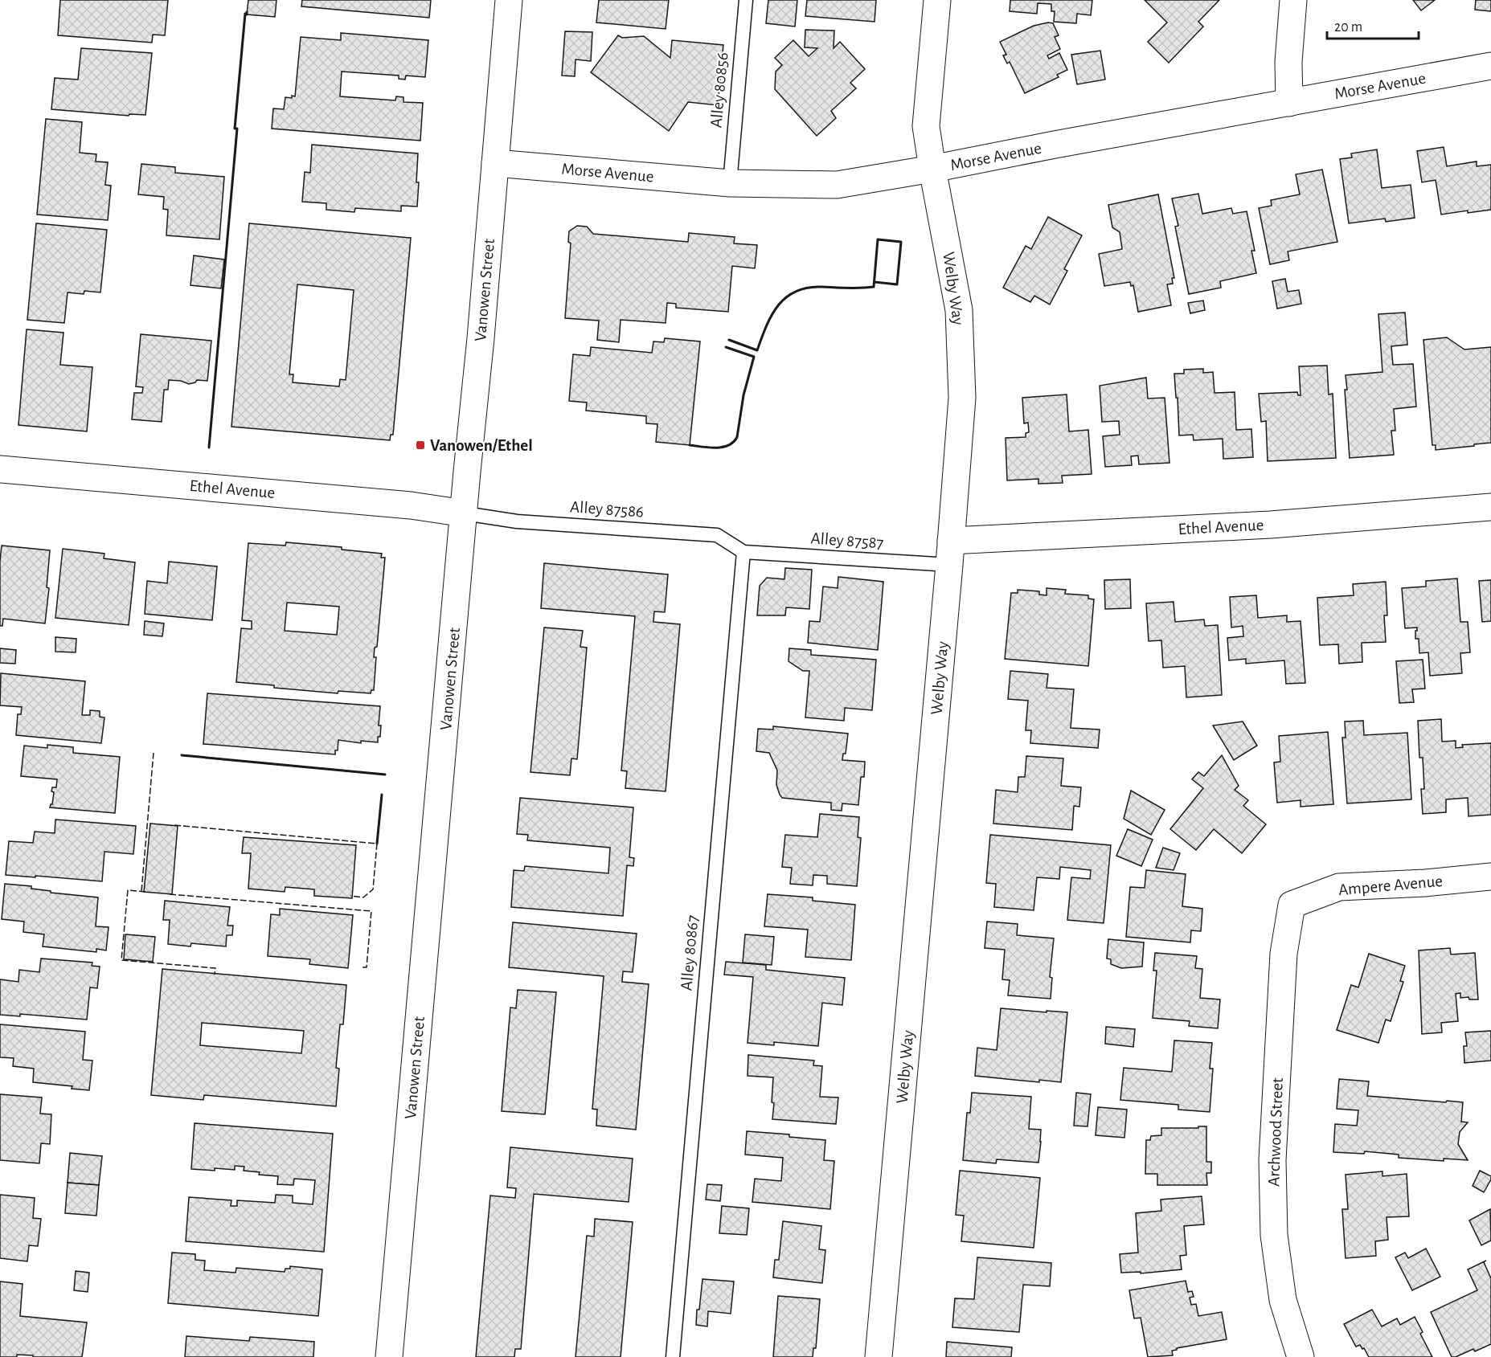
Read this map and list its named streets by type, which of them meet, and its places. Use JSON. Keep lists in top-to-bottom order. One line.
{"streets":{"street":["Morse Avenue","Welby Way","Vanowen Street","Ethel Avenue","Ampere Avenue","Archwood Street"],"lane":["Alley 80856","Alley 87586","Alley 87587","Alley 80867"]},"crossings":[["Morse Avenue","Alley 80856"],["Morse Avenue","Welby Way"],["Morse Avenue","Vanowen Street"],["Welby Way","Ethel Avenue"],["Welby Way","Alley 87587"],["Vanowen Street","Ethel Avenue"],["Vanowen Street","Alley 87586"],["Ethel Avenue","Alley 87586"],["Ethel Avenue","Alley 87587"],["Alley 87586","Alley 87587"],["Alley 87586","Alley 80867"],["Alley 87587","Alley 80867"],["Ampere Avenue","Archwood Street"]],"places":{"transit":["Vanowen/Ethel"]},"scale_bar":"20 m"}
